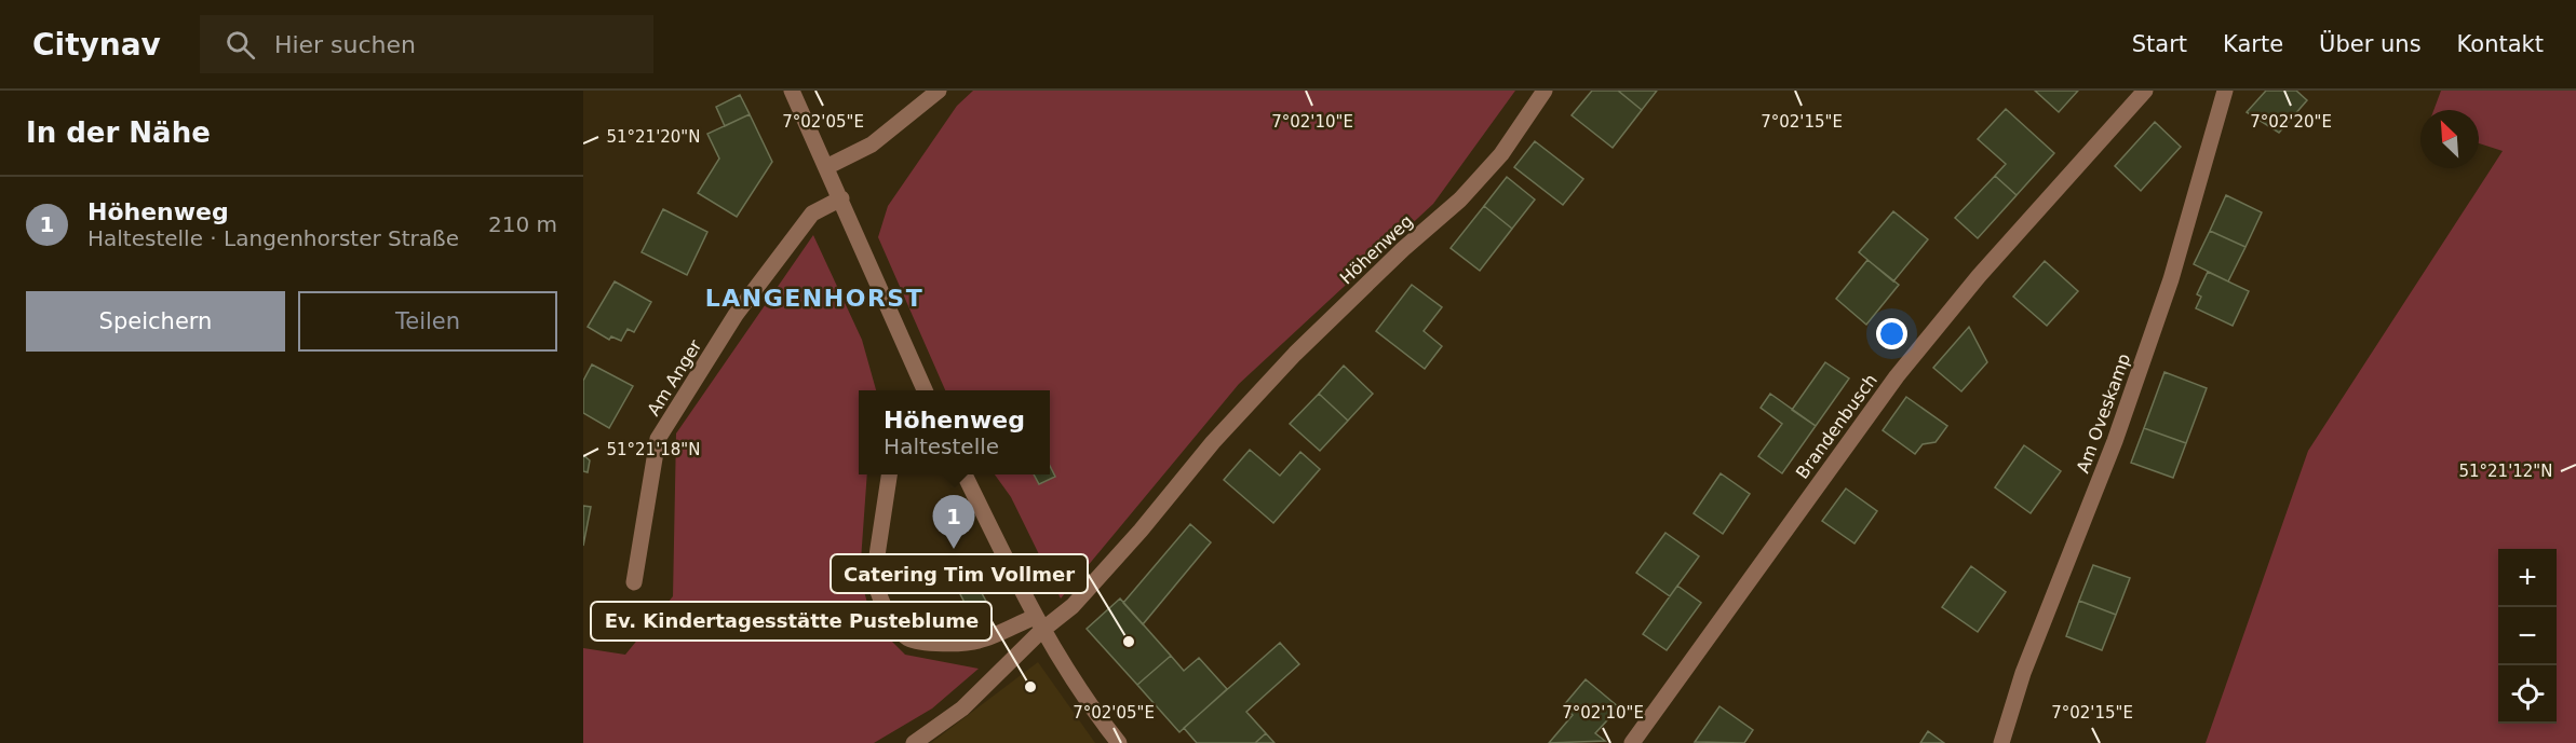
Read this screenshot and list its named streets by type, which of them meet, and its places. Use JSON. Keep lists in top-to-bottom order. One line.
{"streets":{"street":["Höhenweg","Am Anger","Am Oveskamp","Brandenbusch"]},"districts":["LANGENHORST"],"places":["Catering Tim Vollmer","Ev. Kindertagesstätte Pusteblume"],"north":"top left","page":{"header":"Citynav","search":"Hier suchen","nav":["Start","Karte","Über uns","Kontakt"],"heading":"In der Nähe","list":[{"mark":"1","name":"Höhenweg","note":"Haltestelle · Langenhorster Straße","value":"210 m"}],"buttons":["Speichern","Teilen"],"popup":["Höhenweg","Haltestelle"],"pins":"1","map_buttons":["+","−"]},"coordinates":["7°02'05\"E","7°02'10\"E","7°02'15\"E","7°02'20\"E","51°21'20\"N","51°21'18\"N","51°21'12\"N"]}
